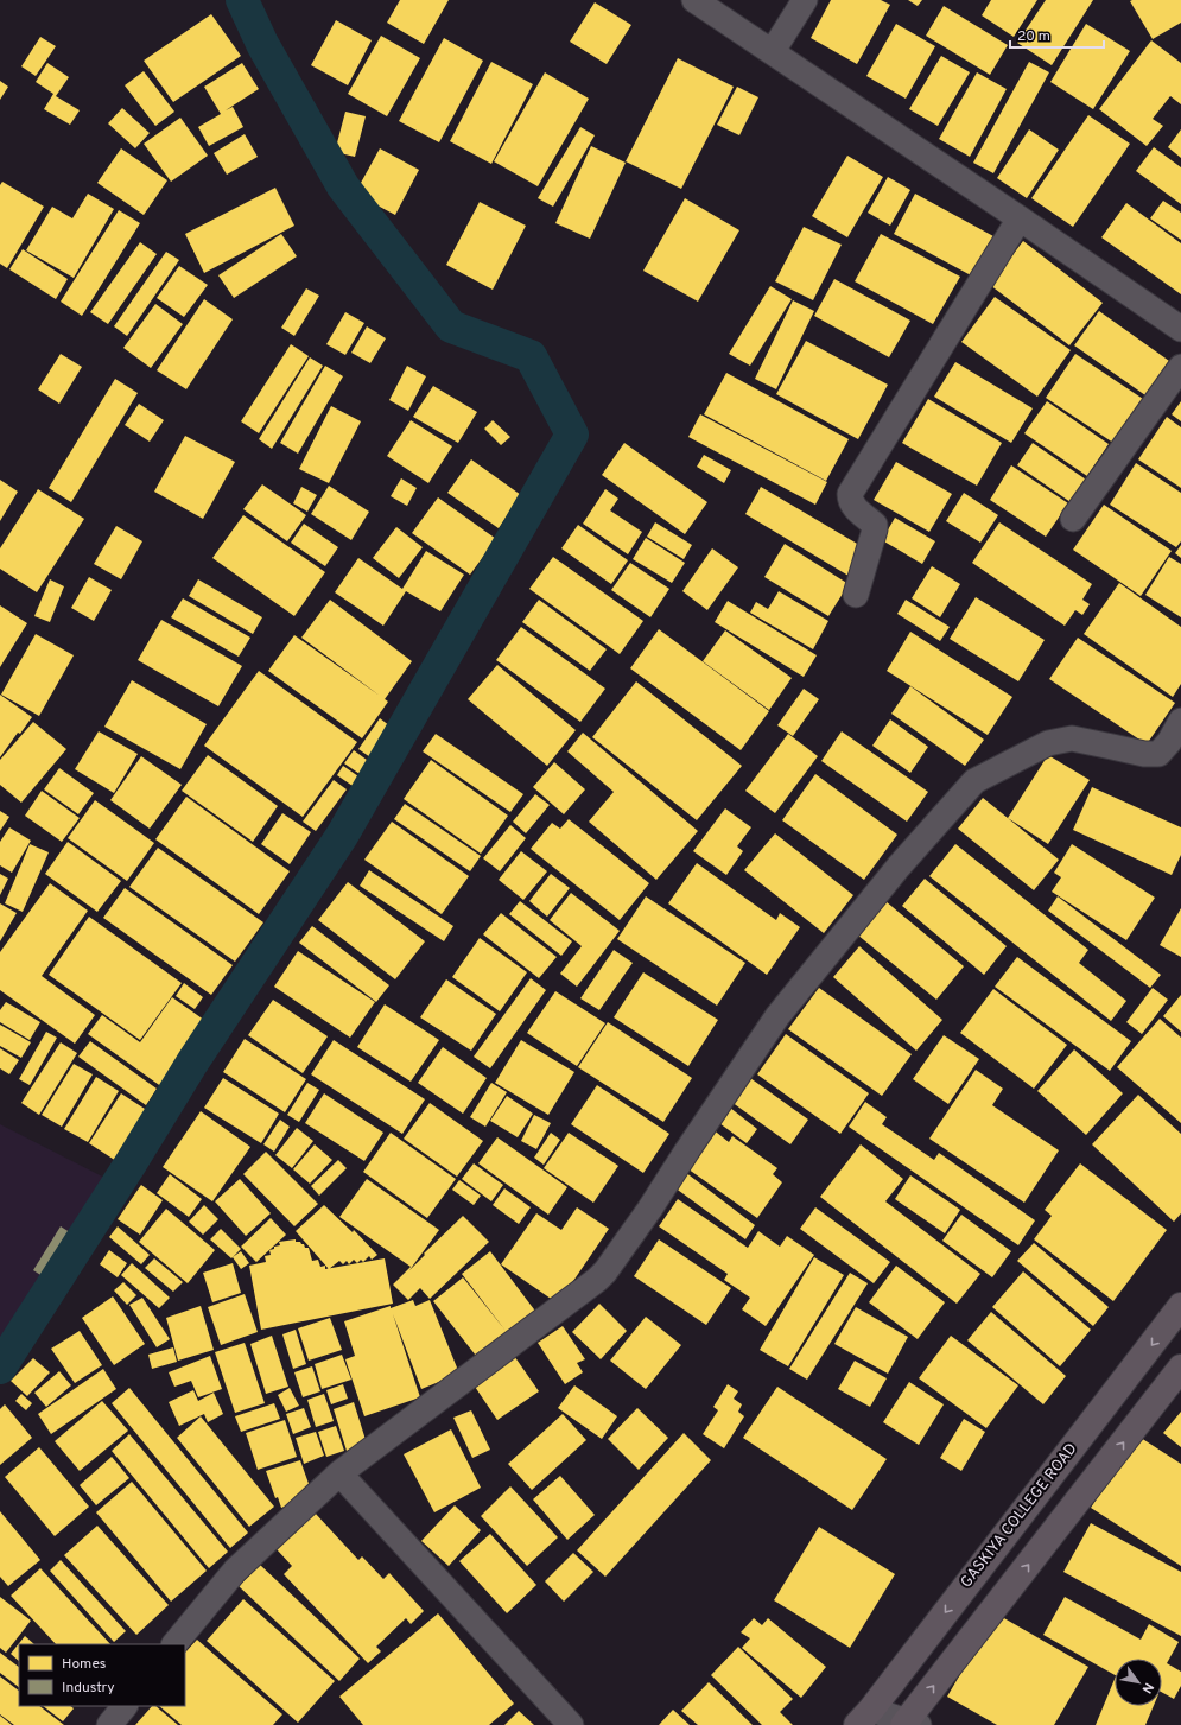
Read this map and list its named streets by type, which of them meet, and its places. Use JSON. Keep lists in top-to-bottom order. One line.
{"streets":{"main road":["GASKIYA COLLEGE ROAD"]},"legend":["Homes","Industry"],"scale_bar":"20 m","north":"bottom right"}
